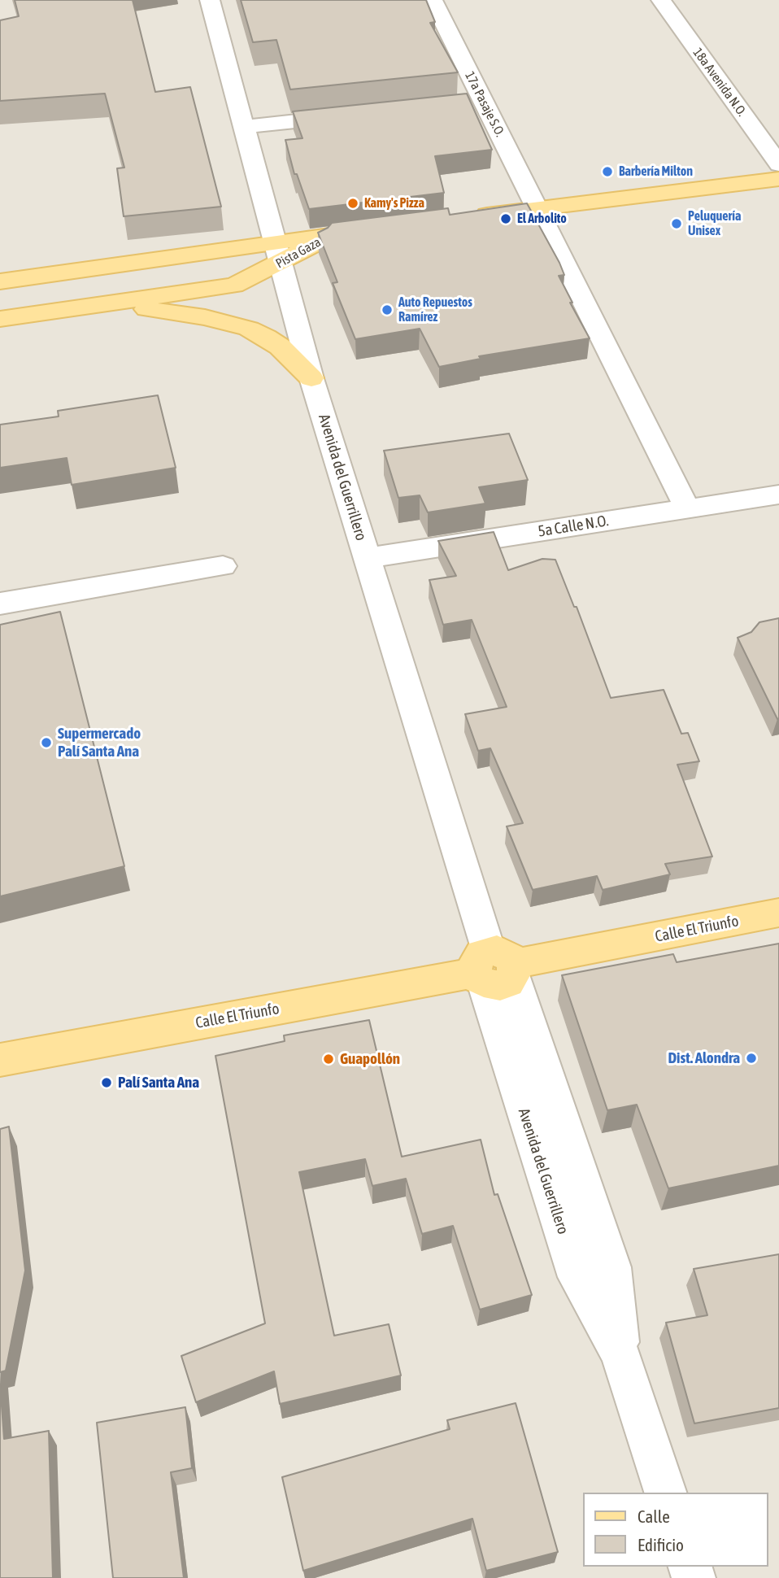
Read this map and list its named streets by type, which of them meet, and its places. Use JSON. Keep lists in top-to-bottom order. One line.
{"streets":{"main road":["Pista Gaza","Calle El Triunfo"],"street":["18a Avenida N.O.","17a Pasaje S.O.","Avenida del Guerrillero","5a Calle N.O."]},"crossings":[["17a Pasaje S.O.","5a Calle N.O."],["Pista Gaza","Avenida del Guerrillero"],["Avenida del Guerrillero","5a Calle N.O."],["Avenida del Guerrillero","Calle El Triunfo"]],"places":["Barbería Milton","Kamy's Pizza","El Arbolito","Peluquería Unisex","Auto Repuestos Ramírez","Supermercado Palí Santa Ana","Dist. Alondra","Guapollón","Palí Santa Ana"],"legend":["Calle","Edificio"]}
